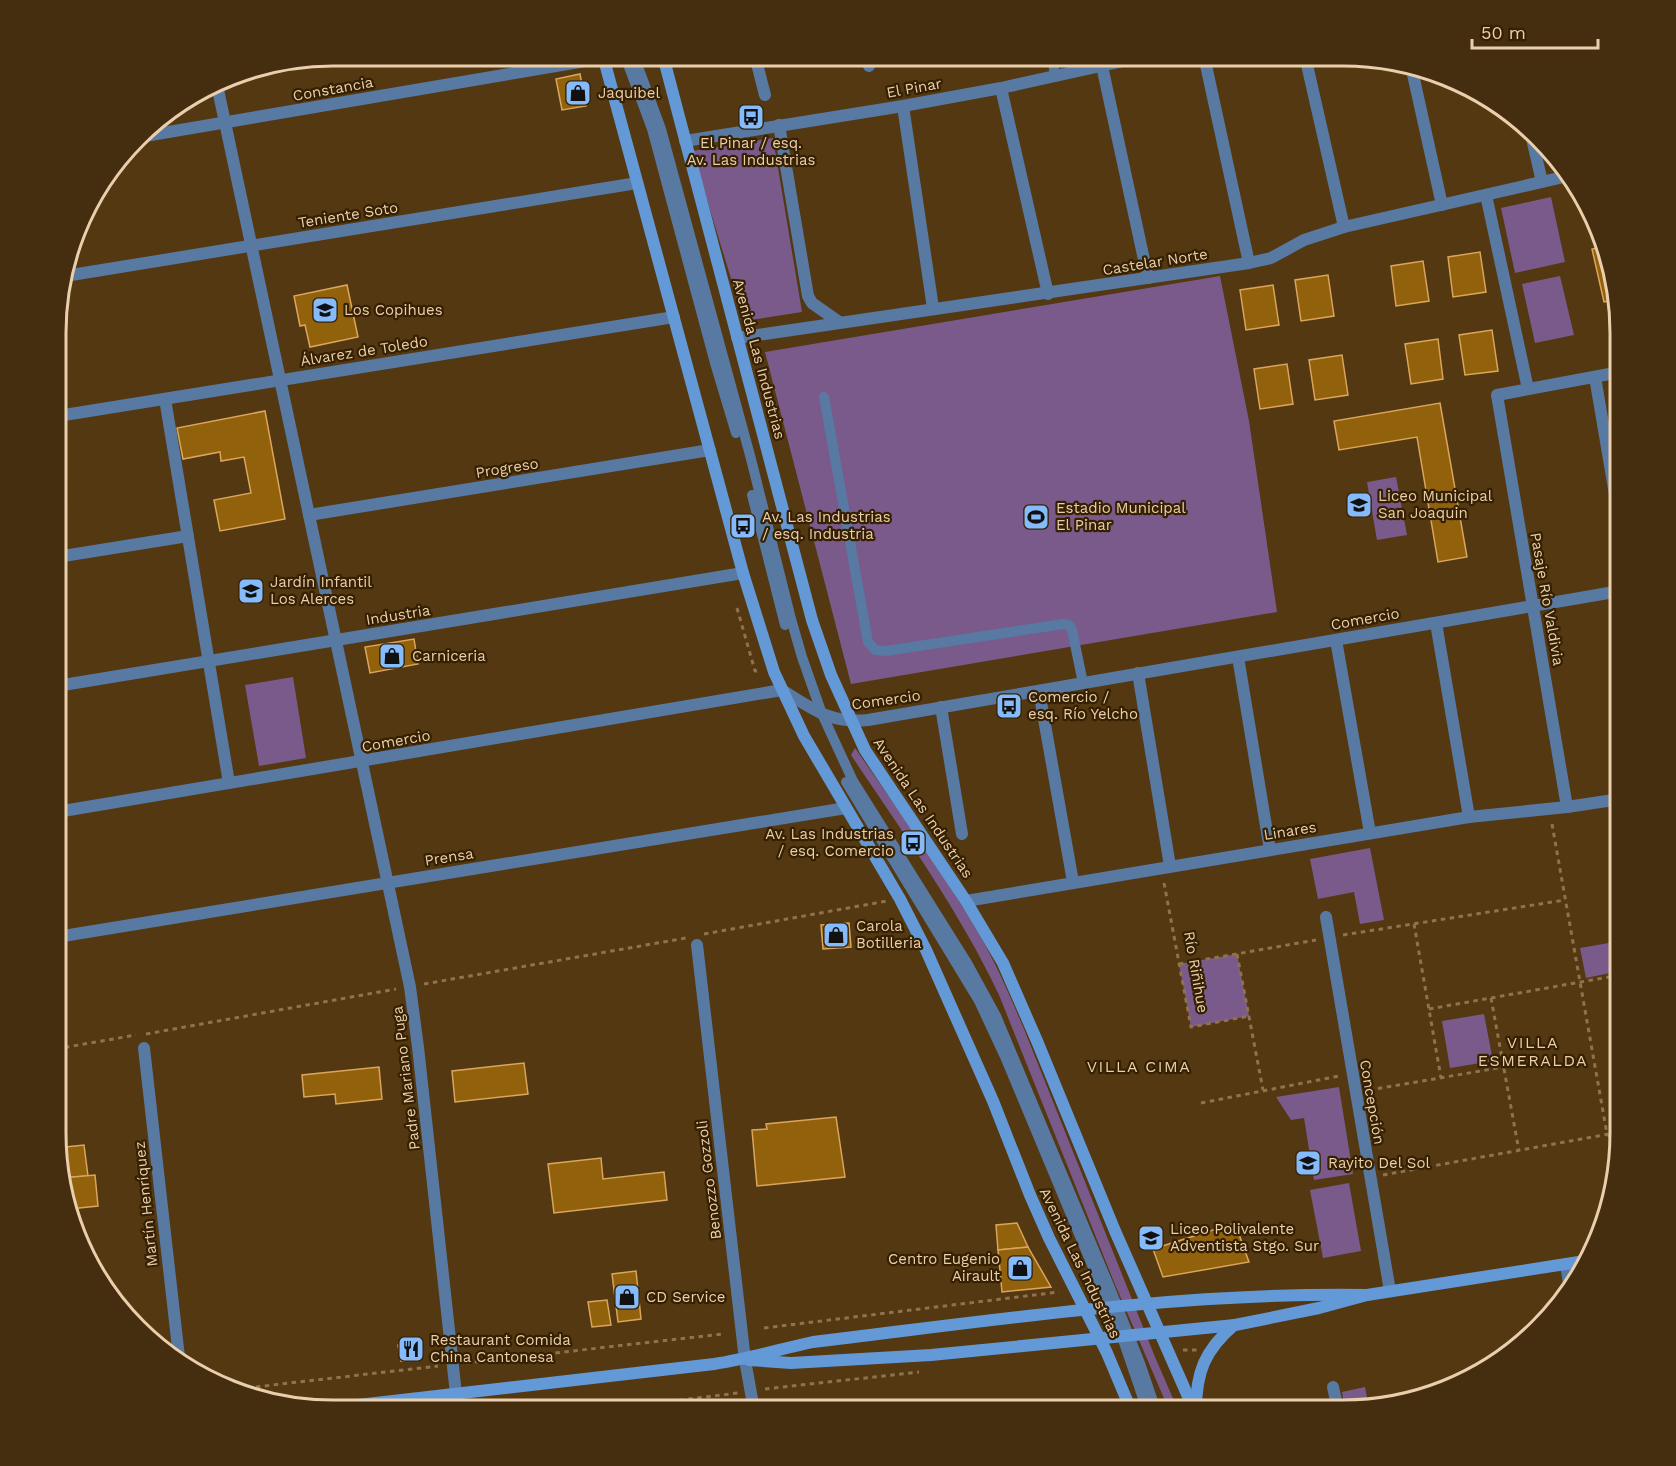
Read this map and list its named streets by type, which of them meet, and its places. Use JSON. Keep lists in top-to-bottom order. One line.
{"streets":{"main road":["Avenida Las Industrias"],"street":["El Pinar","Constancia","Teniente Soto","Castelar Norte","Álvarez de Toledo","Progreso","Pasaje Río Valdivia","Industria","Comercio","Linares","Prensa","Padre Mariano Puga","Concepción","Benozzo Gozzoli","Martín Henríquez"],"path":["Río Riñihue"]},"crossings":[["El Pinar","Avenida Las Industrias"],["Teniente Soto","Avenida Las Industrias"],["Castelar Norte","Avenida Las Industrias"],["Álvarez de Toledo","Avenida Las Industrias"],["Avenida Las Industrias","Progreso"],["Avenida Las Industrias","Industria"],["Avenida Las Industrias","Comercio"],["Avenida Las Industrias","Linares"],["Avenida Las Industrias","Prensa"],["Pasaje Río Valdivia","Comercio"],["Pasaje Río Valdivia","Linares"],["Comercio","Padre Mariano Puga"],["Linares","Río Riñihue"],["Prensa","Padre Mariano Puga"]],"districts":["VILLA ESMERALDA","VILLA CIMA"],"places":{"shop":["Jaquibel","Carniceria","Carola Botilleria","Centro Eugenio Airault","CD Service"],"bus stop":["El Pinar / esq. Av. Las Industrias","Av. Las Industrias / esq. Industria","Comercio / esq. Río Yelcho","Av. Las Industrias / esq. Comercio"],"school or university":["Los Copihues","Liceo Municipal San Joaquin","Jardín Infantil Los Alerces","Rayito Del Sol","Liceo Polivalente Adventista Stgo. Sur"],"sports":["Estadio Municipal El Pinar"],"restaurant":["Restaurant Comida China Cantonesa"]},"scale_bar":"50 m"}
